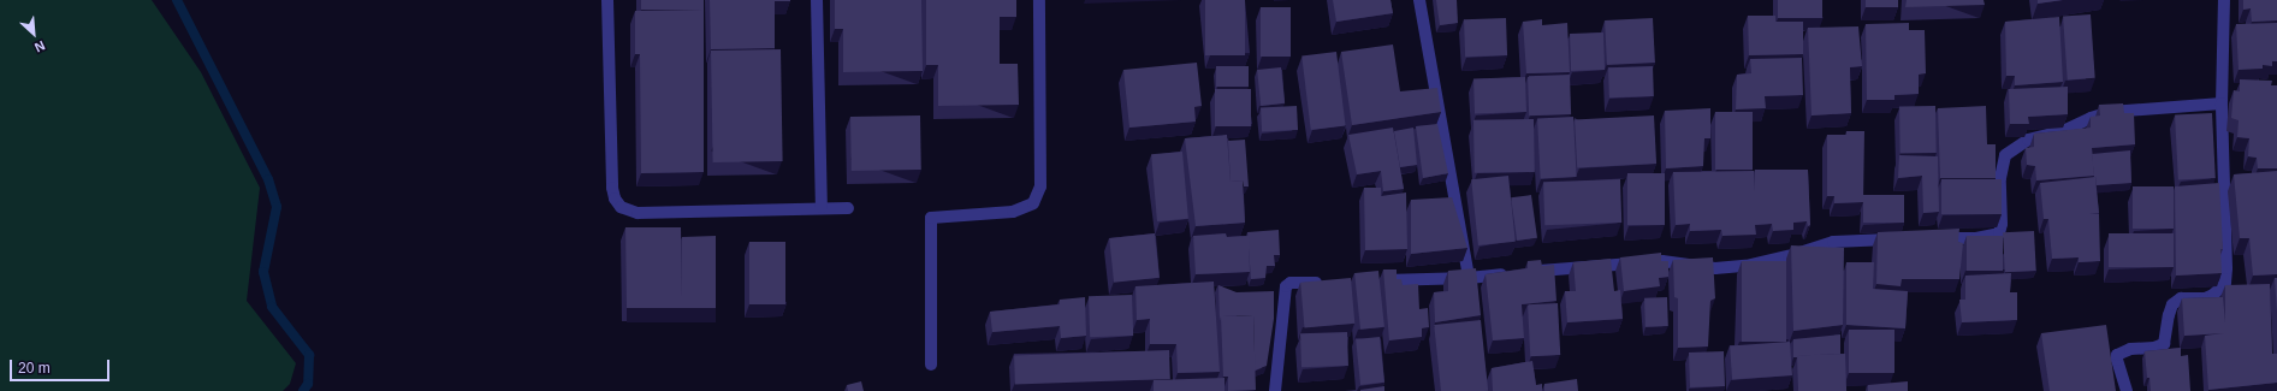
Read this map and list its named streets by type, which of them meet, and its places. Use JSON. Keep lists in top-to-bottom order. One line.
{"scale_bar":"20 m","north":"bottom right"}
